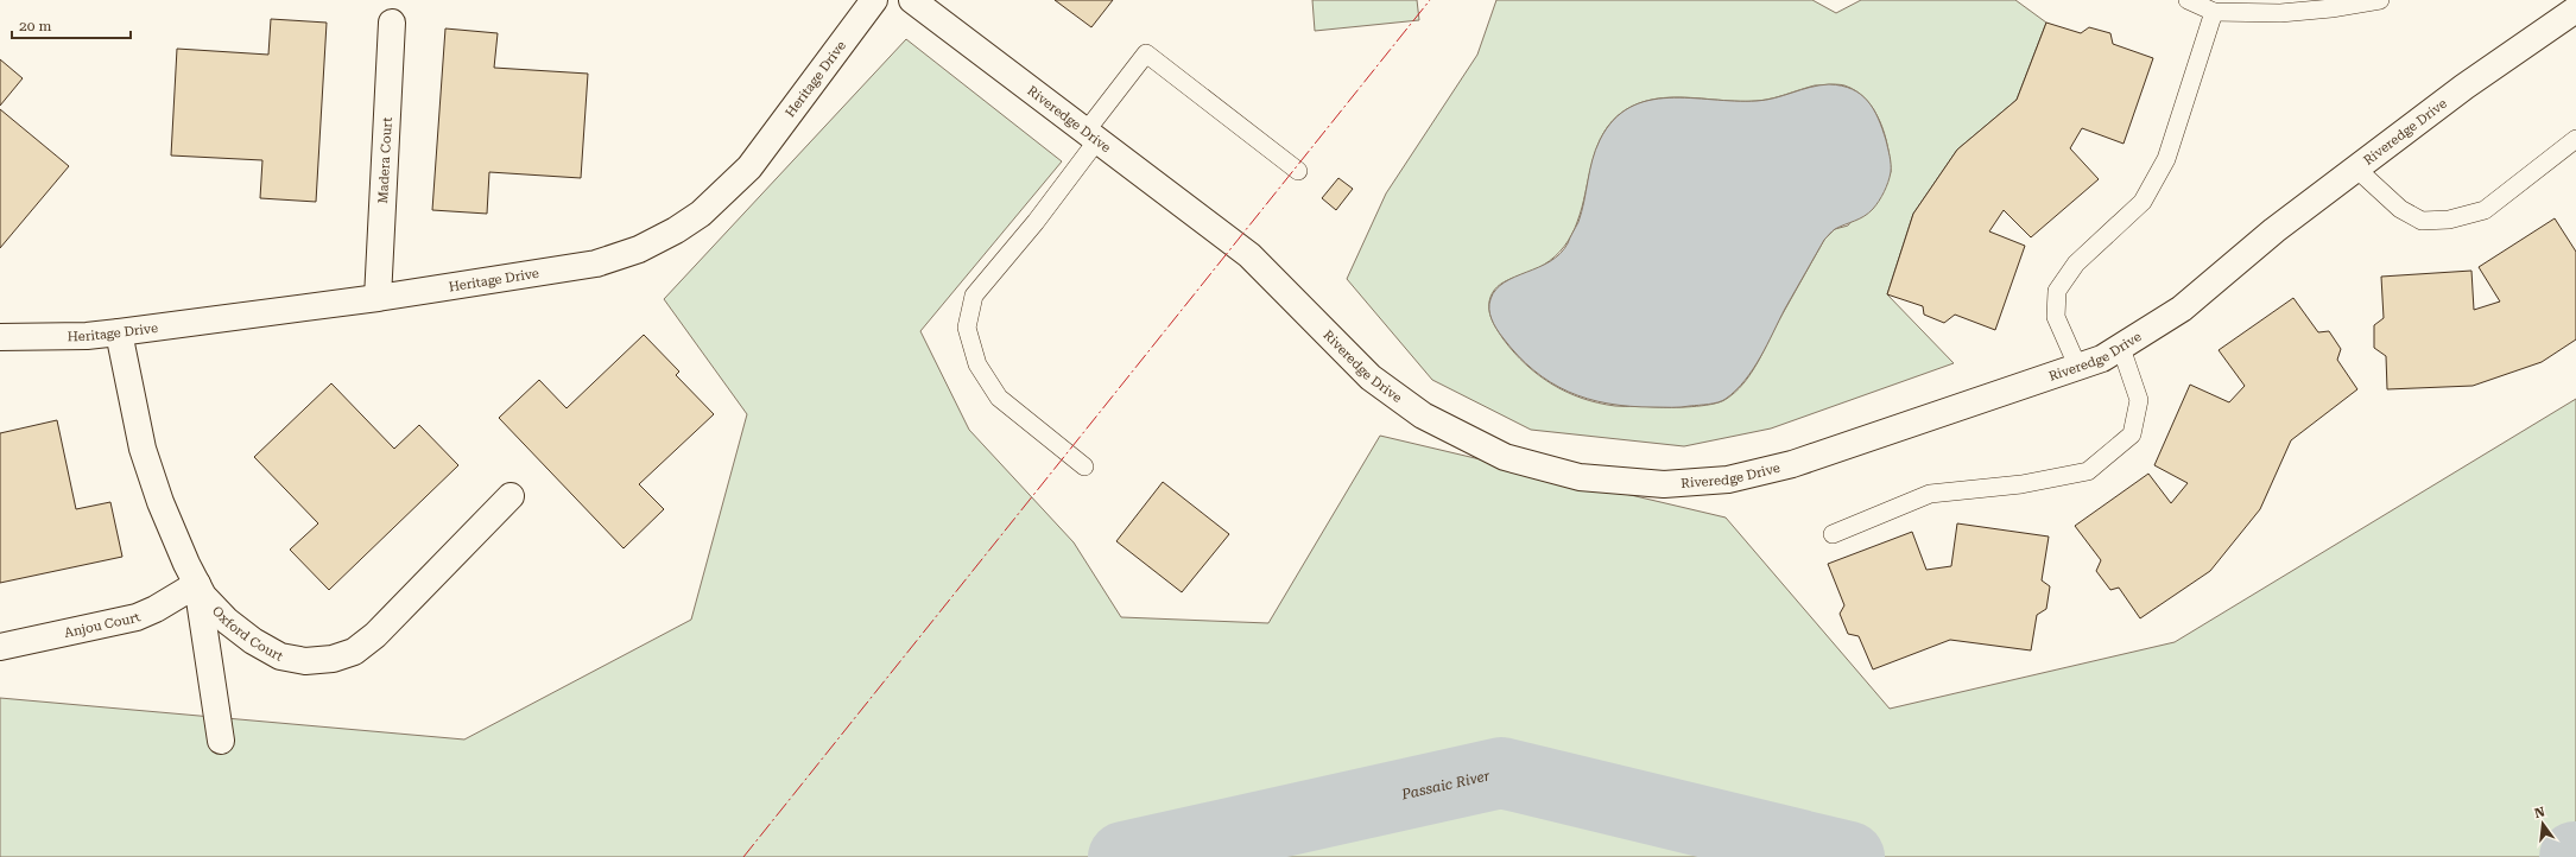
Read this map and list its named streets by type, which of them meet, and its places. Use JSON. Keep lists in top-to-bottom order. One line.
{"streets":{"street":["Heritage Drive","Riveredge Drive","Madera Court","Anjou Court","Oxford Court"]},"crossings":[["Heritage Drive","Madera Court"],["Heritage Drive","Oxford Court"],["Anjou Court","Oxford Court"]],"water":["Passaic River"],"scale_bar":"20 m","north":"top"}
